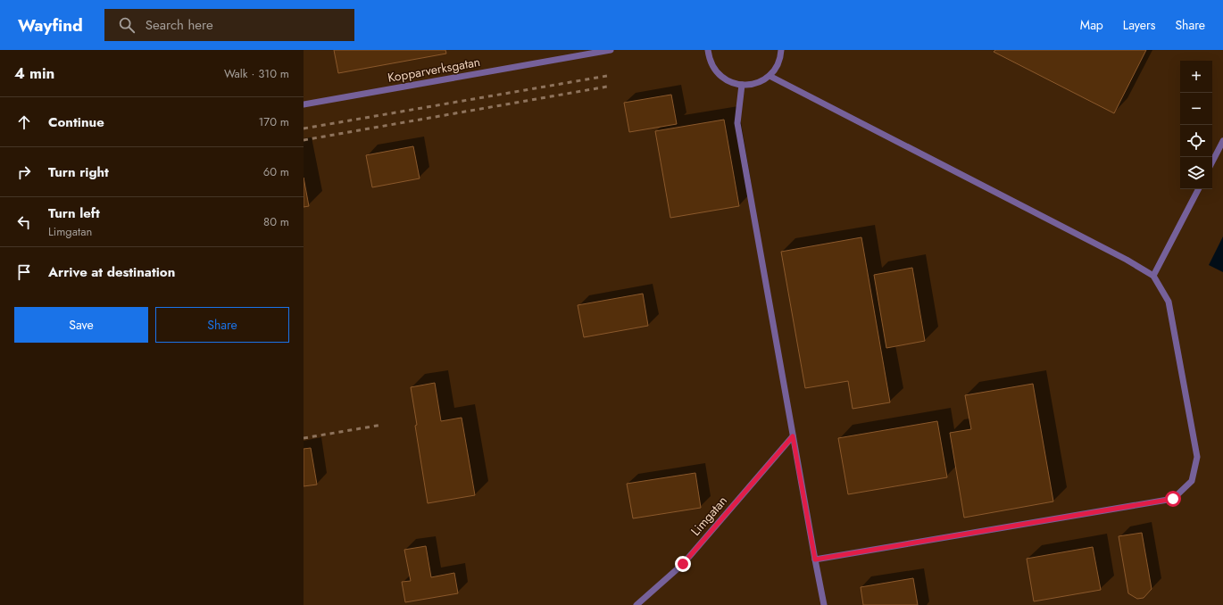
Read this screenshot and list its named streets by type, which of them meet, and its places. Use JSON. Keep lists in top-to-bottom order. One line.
{"streets":{"lane":["Kopparverksgatan","Limgatan"]},"page":{"header":"Wayfind","search":"Search here","nav":["Map","Layers","Share"],"heading":["4 min","Walk · 310 m"],"map_buttons":["+","−"],"list":[["Continue","170 m"],["Turn right","60 m"],["Turn left","Limgatan","80 m"],"Arrive at destination"],"buttons":["Save","Share"]}}
